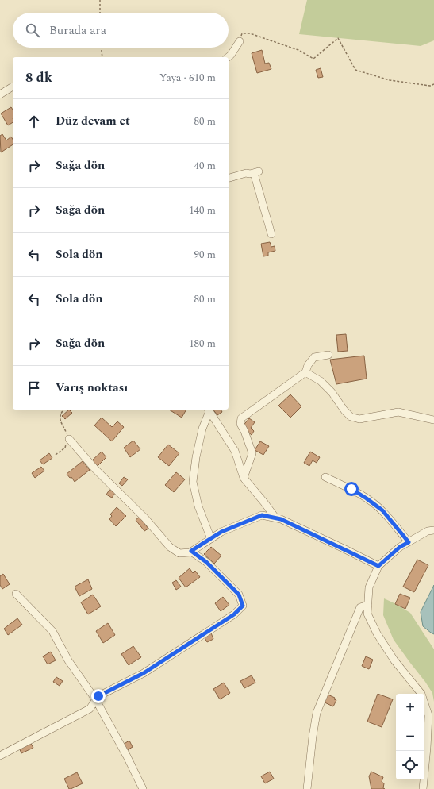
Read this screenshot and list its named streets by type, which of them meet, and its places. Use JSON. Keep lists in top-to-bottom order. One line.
{"page":{"search":"Burada ara","heading":["8 dk","Yaya · 610 m"],"list":[["Düz devam et","80 m"],["Sağa dön","40 m"],["Sağa dön","140 m"],["Sola dön","90 m"],["Sola dön","80 m"],["Sağa dön","180 m"],"Varış noktası"],"map_buttons":["+","−"]}}
